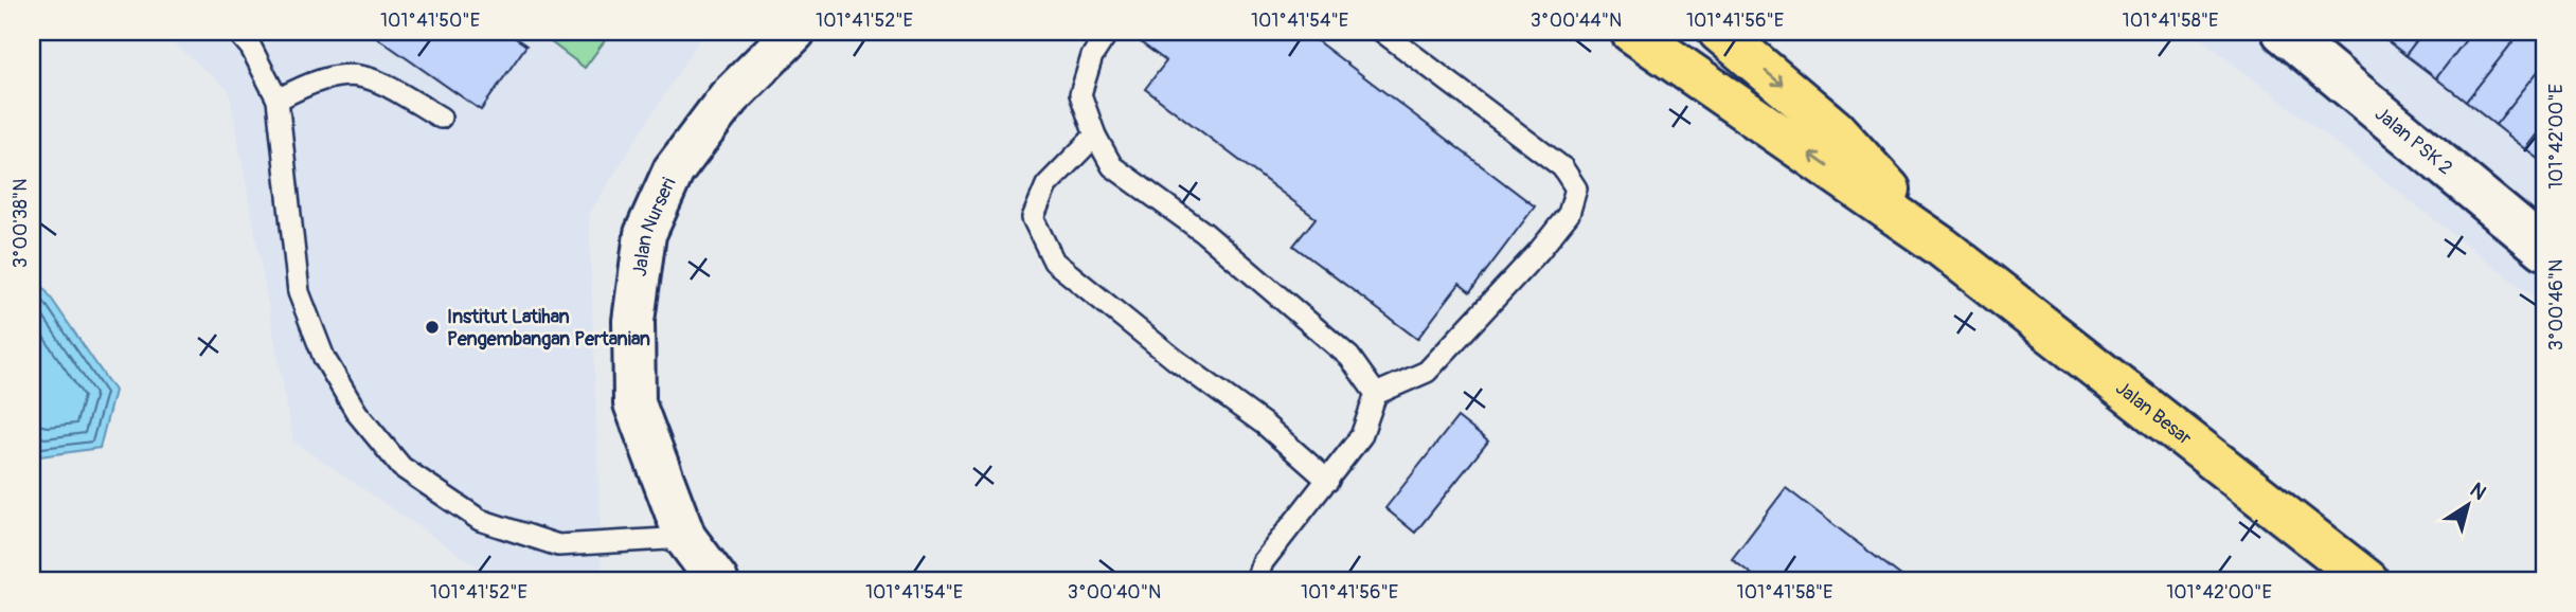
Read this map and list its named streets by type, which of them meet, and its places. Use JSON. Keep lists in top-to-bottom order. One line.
{"streets":{"main road":["Jalan Besar"],"street":["Jalan PSK 2","Jalan Nurseri"]},"places":["Institut Latihan Pengembangan Pertanian"],"north":"top right","coordinates":["101°41'50\"E","101°41'52\"E","101°41'54\"E","3°00'44\"N","101°41'56\"E","101°41'58\"E","101°42'00\"E","3°00'38\"N","3°00'46\"N","3°00'40\"N"]}
